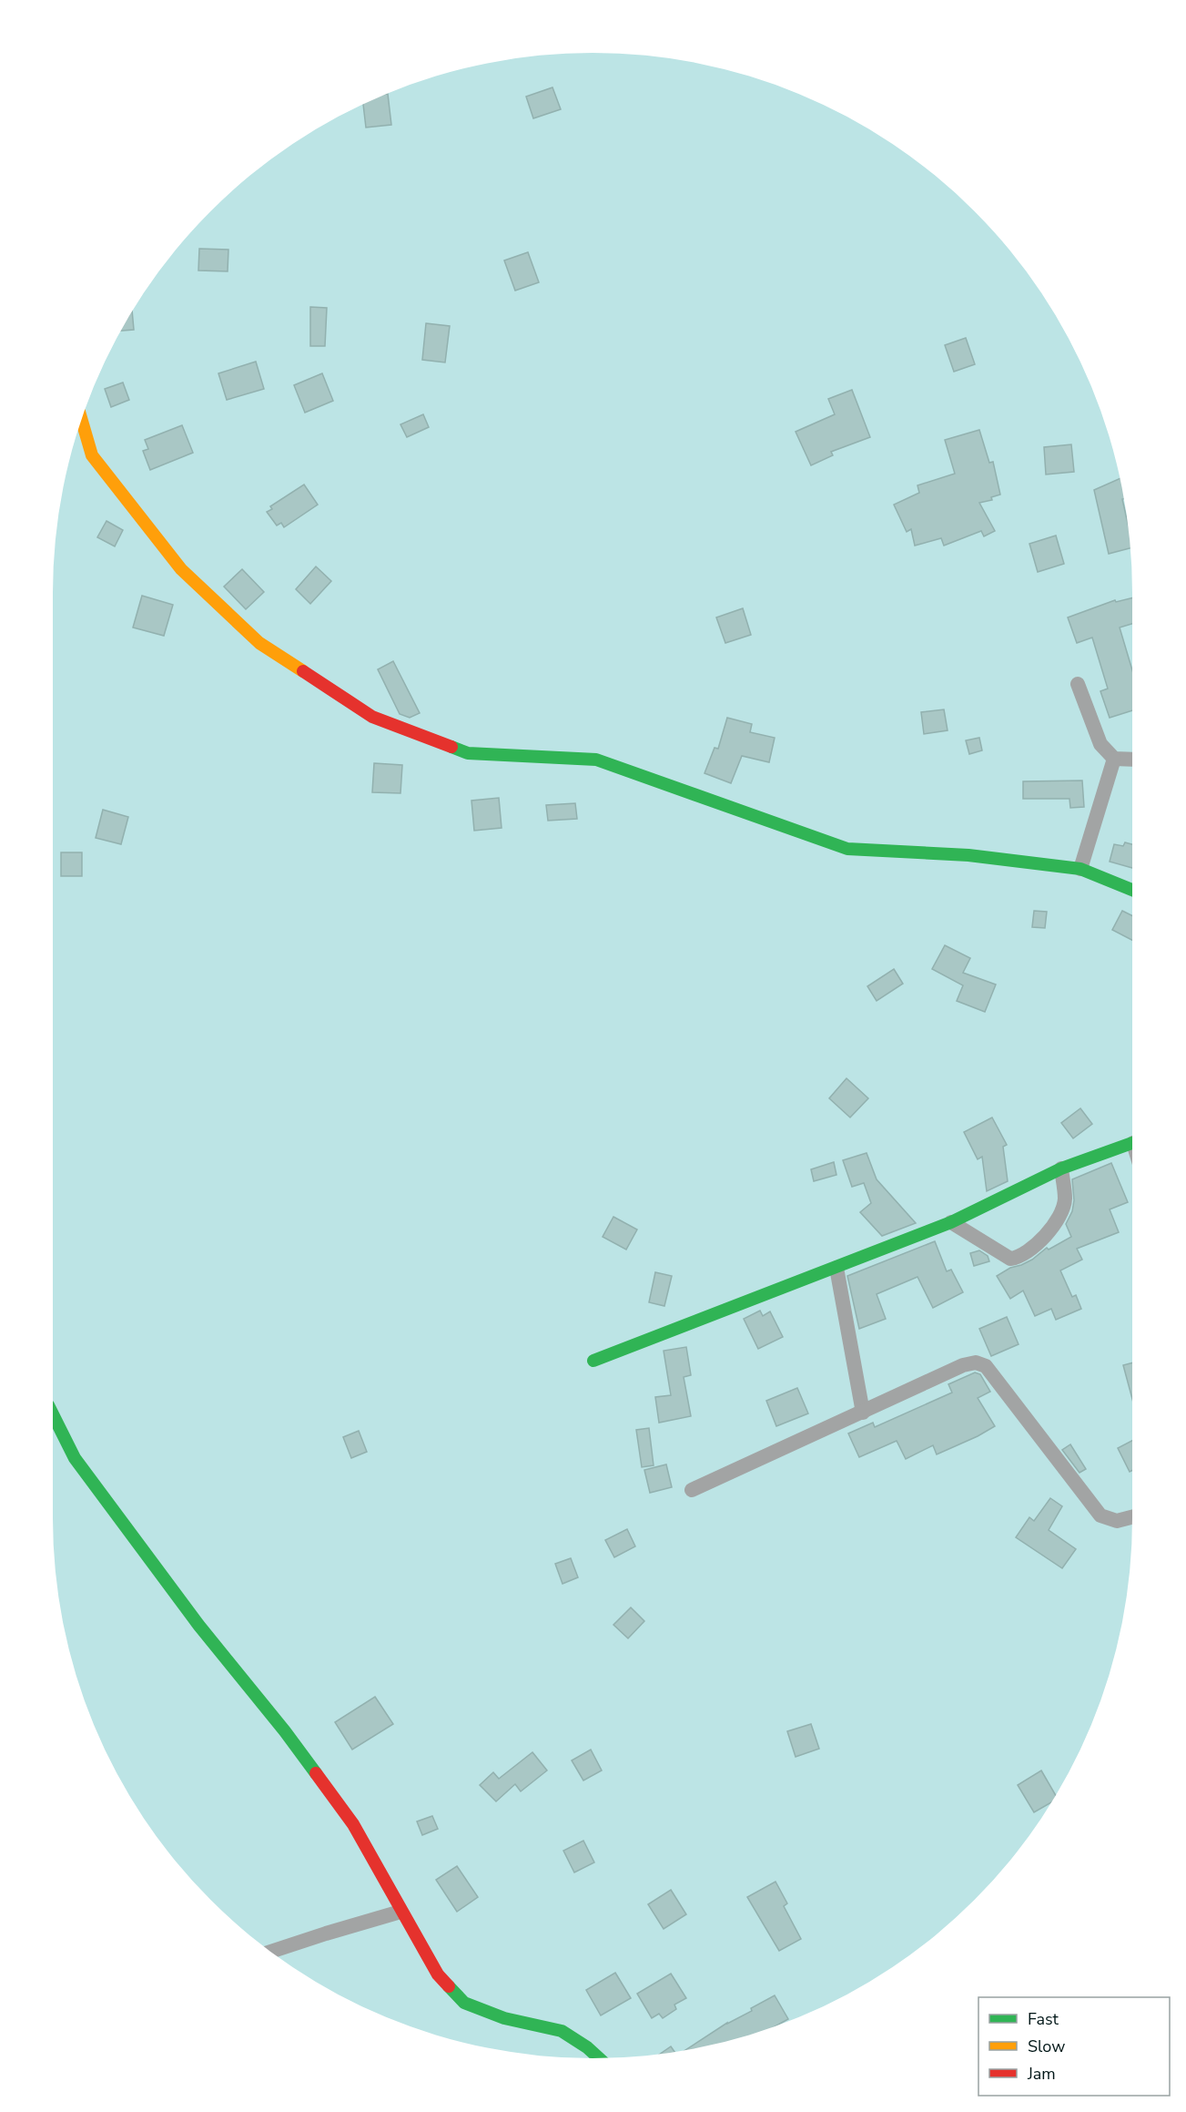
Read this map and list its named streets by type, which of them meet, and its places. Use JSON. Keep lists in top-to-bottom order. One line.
{"legend":["Fast","Slow","Jam"]}
